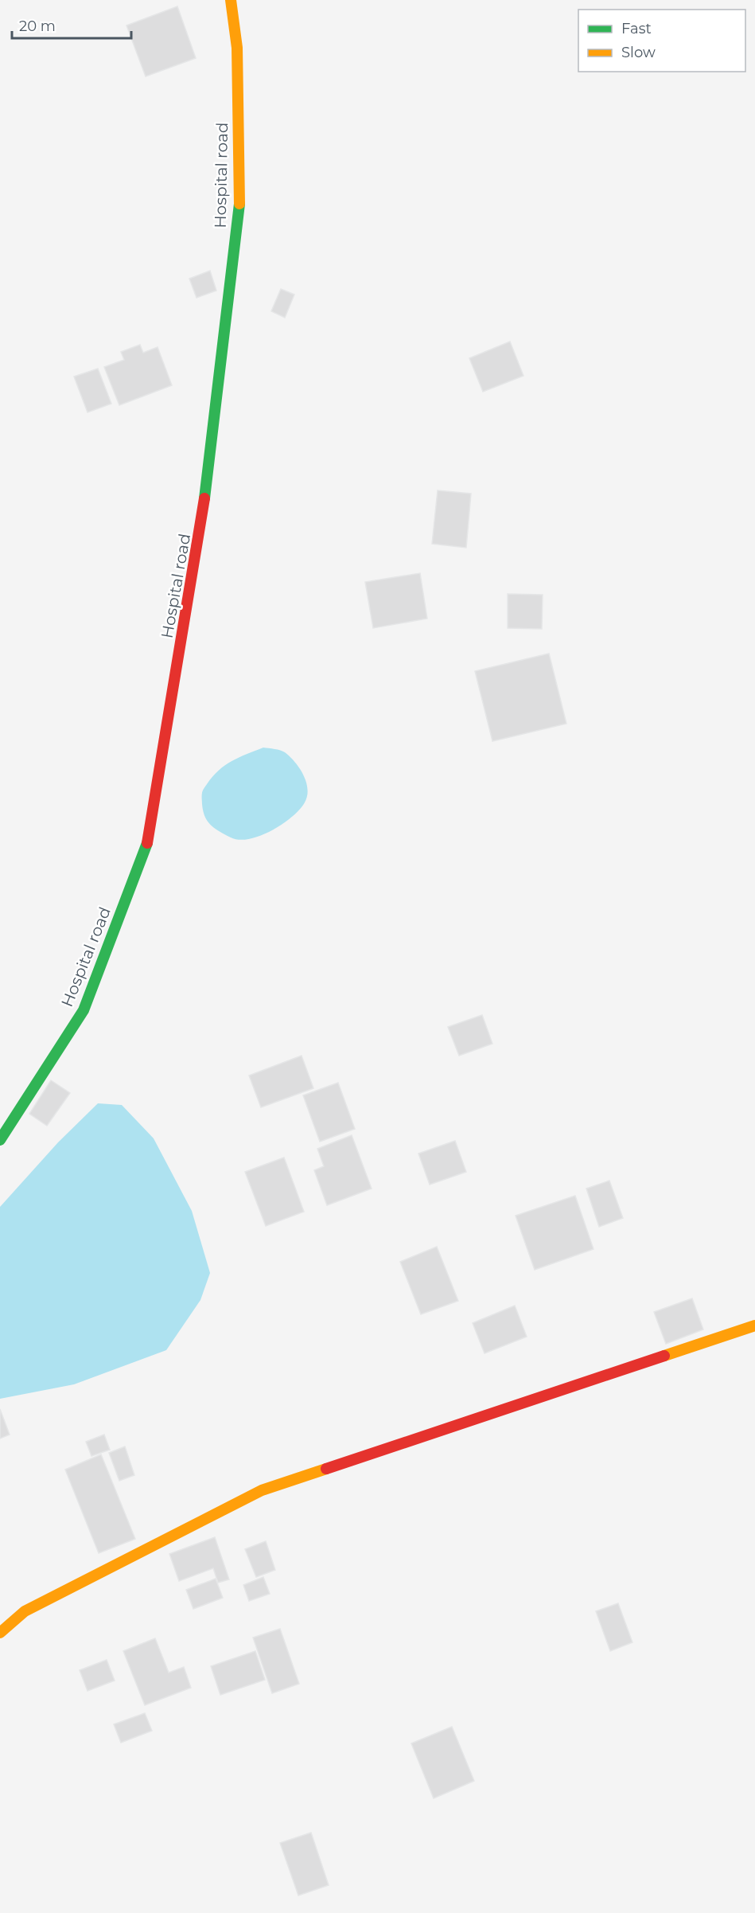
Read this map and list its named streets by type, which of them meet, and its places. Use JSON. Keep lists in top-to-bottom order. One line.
{"streets":{"street":["Hospital road"]},"legend":["Fast","Slow"],"scale_bar":"20 m"}
